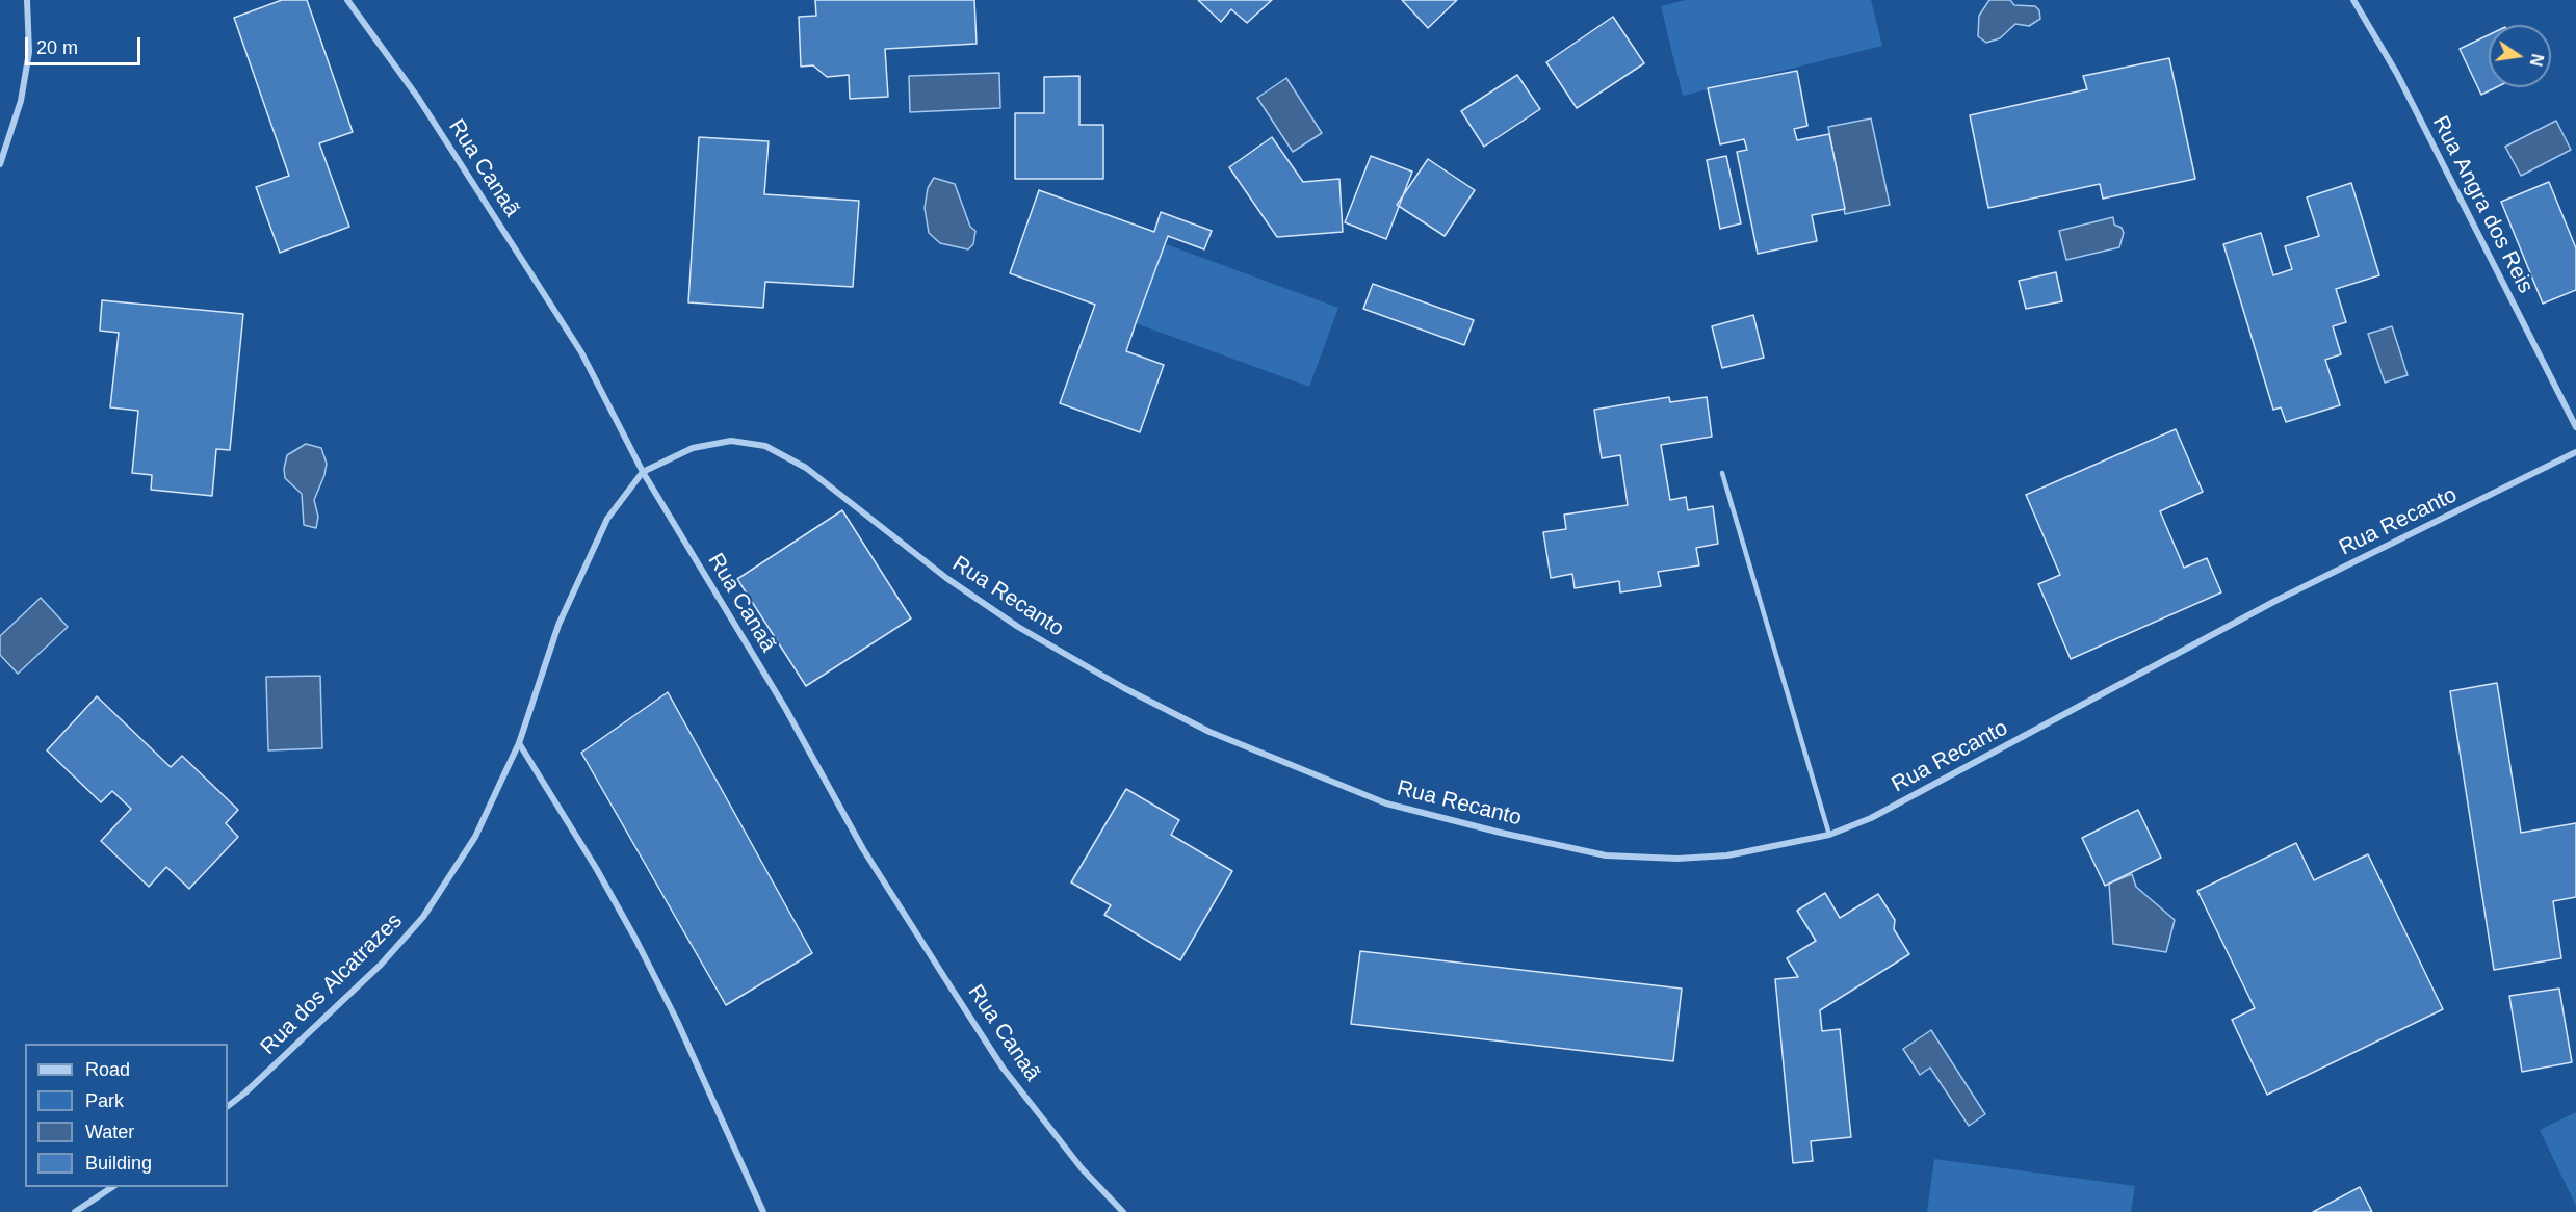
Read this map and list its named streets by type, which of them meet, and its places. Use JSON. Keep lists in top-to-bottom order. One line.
{"streets":{"street":["Rua Canaã","Rua Angra dos Reis","Rua Recanto","Rua dos Alcatrazes"]},"crossings":[["Rua Canaã","Rua Recanto"],["Rua Recanto","Rua dos Alcatrazes"]],"legend":["Road","Park","Water","Building"],"scale_bar":"20 m","north":"right"}
